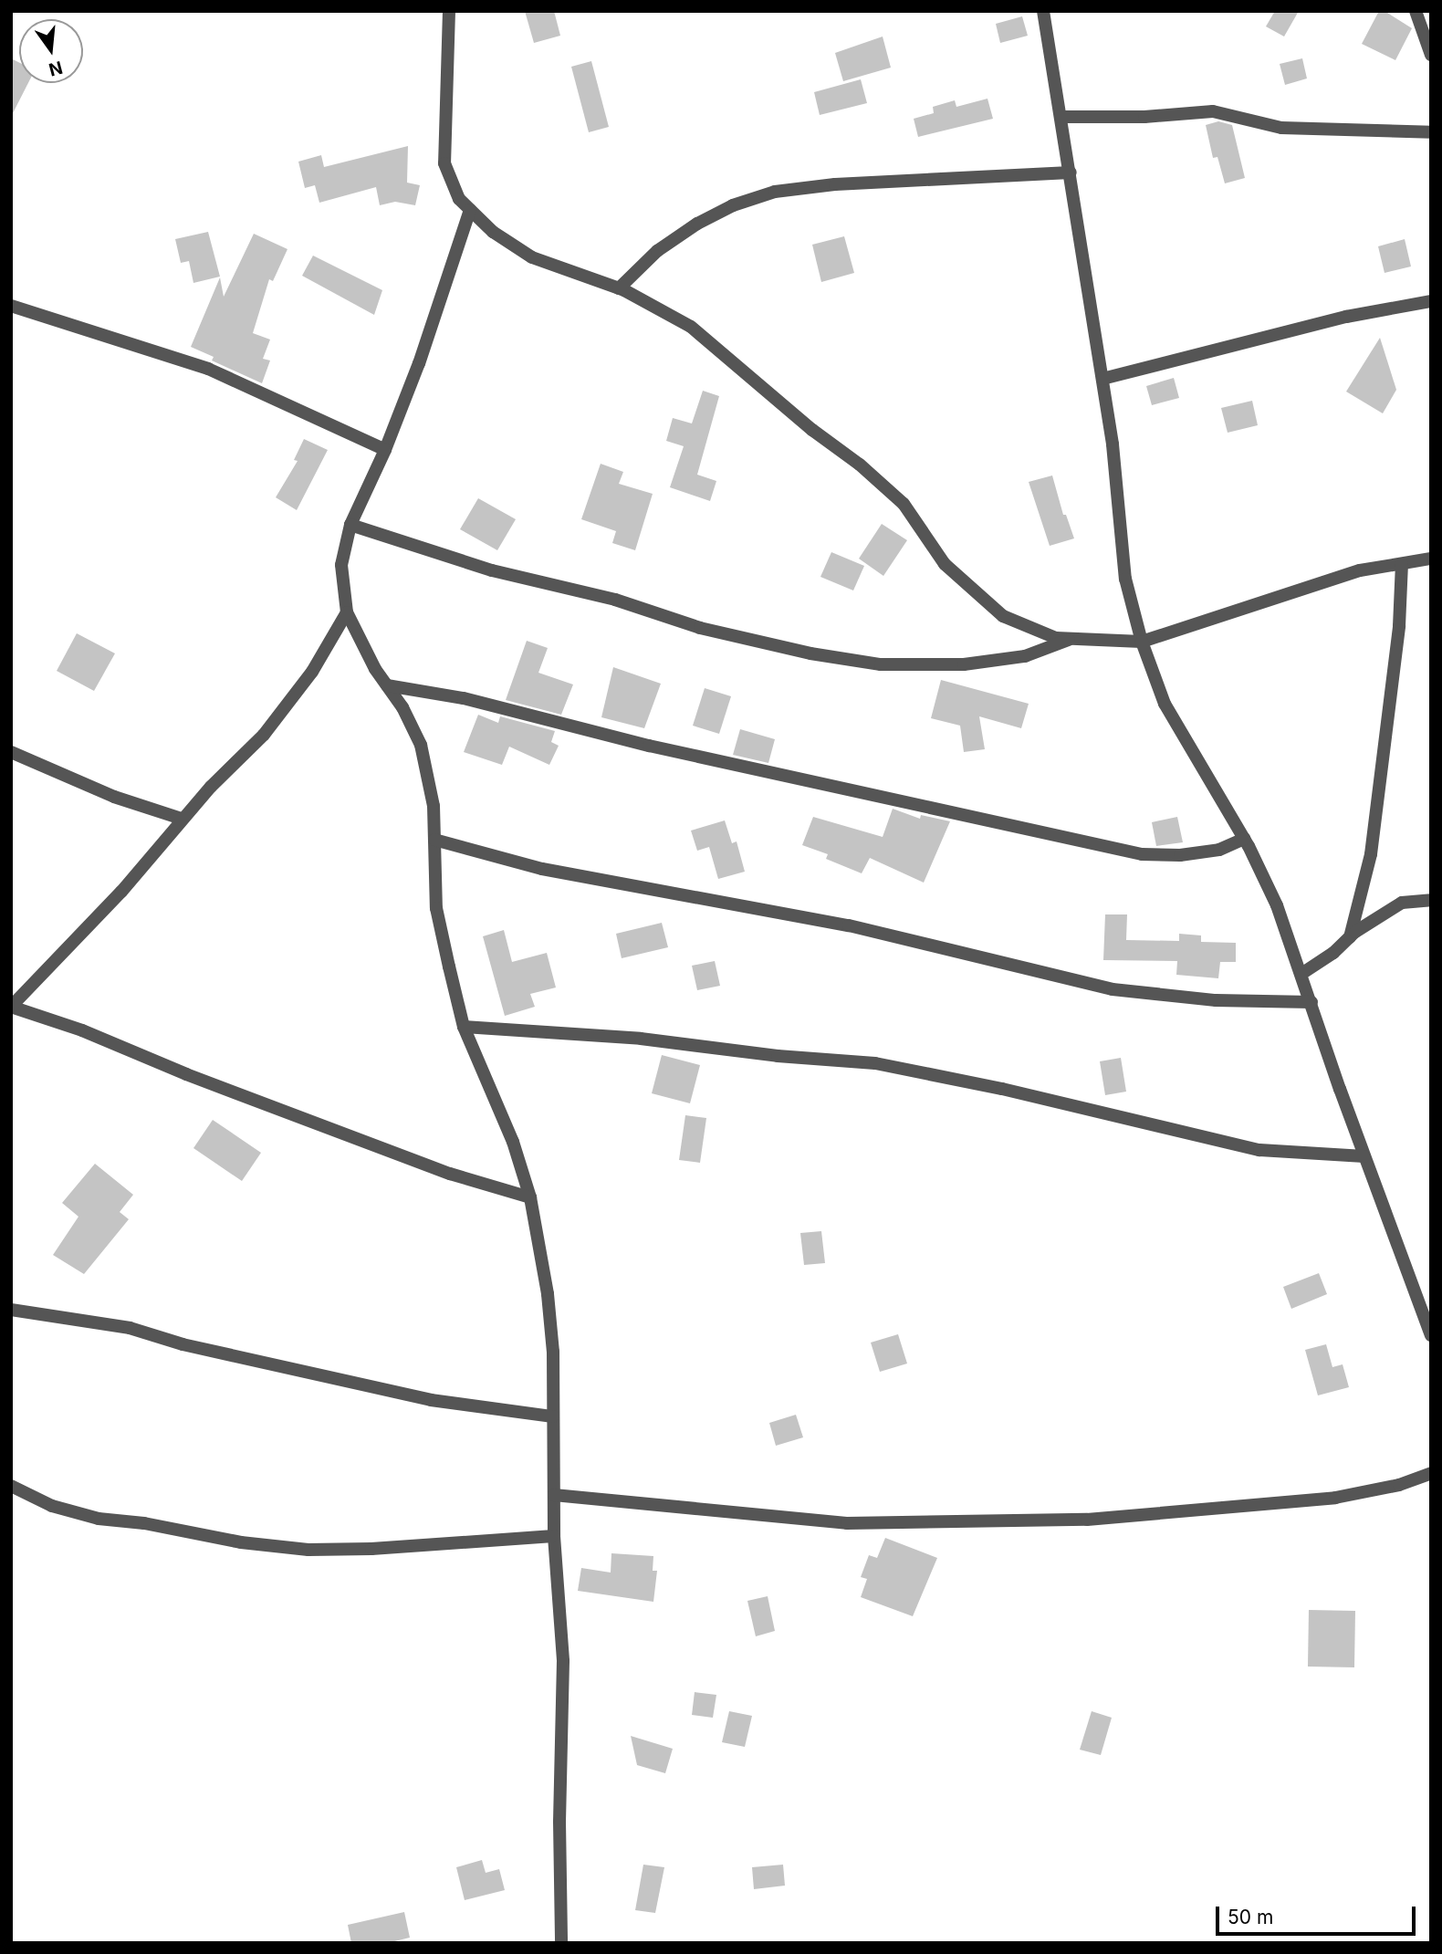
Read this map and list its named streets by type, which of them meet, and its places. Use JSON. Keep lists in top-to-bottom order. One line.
{"scale_bar":"50 m","north":"bottom"}
